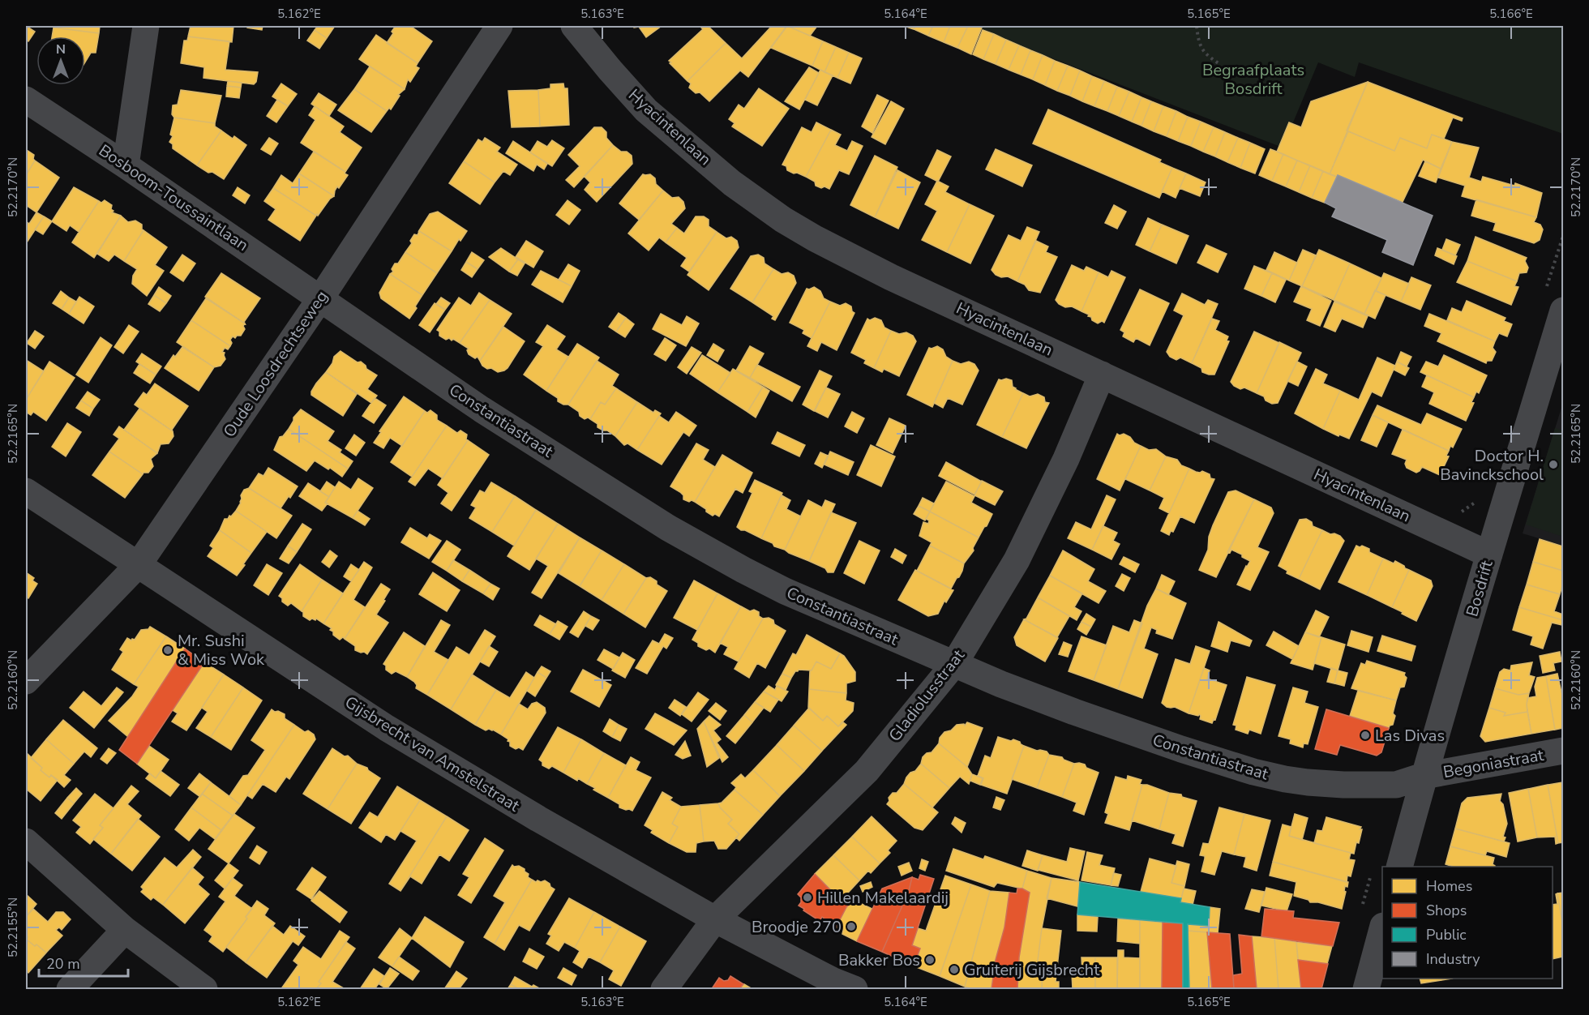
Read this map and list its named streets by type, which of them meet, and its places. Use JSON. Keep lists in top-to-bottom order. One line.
{"streets":{"street":["Hyacintenlaan","Bosboom-Toussaintlaan","Oude Loosdrechtseweg","Constantiastraat","Bosdrift","Gladiolusstraat","Gijsbrecht van Amstelstraat","Begoniastraat"]},"crossings":[["Hyacintenlaan","Bosdrift"],["Hyacintenlaan","Gladiolusstraat"],["Bosboom-Toussaintlaan","Oude Loosdrechtseweg"],["Bosboom-Toussaintlaan","Constantiastraat"],["Oude Loosdrechtseweg","Constantiastraat"],["Oude Loosdrechtseweg","Gijsbrecht van Amstelstraat"],["Constantiastraat","Bosdrift"],["Constantiastraat","Gladiolusstraat"],["Constantiastraat","Begoniastraat"],["Bosdrift","Begoniastraat"],["Gladiolusstraat","Gijsbrecht van Amstelstraat"]],"parks":["Begraafplaats Bosdrift"],"places":["Doctor H. Bavinckschool","Mr. Sushi & Miss Wok","Las Divas","Hillen Makelaardij","Broodje 270","Bakker Bos","Gruiterij Gijsbrecht"],"legend":["Homes","Shops","Public","Industry"],"scale_bar":"20 m","north":"top","coordinates":["5.162°E","5.163°E","5.164°E","5.165°E","5.166°E","52.2170°N","52.2165°N","52.2160°N","52.2155°N"]}
